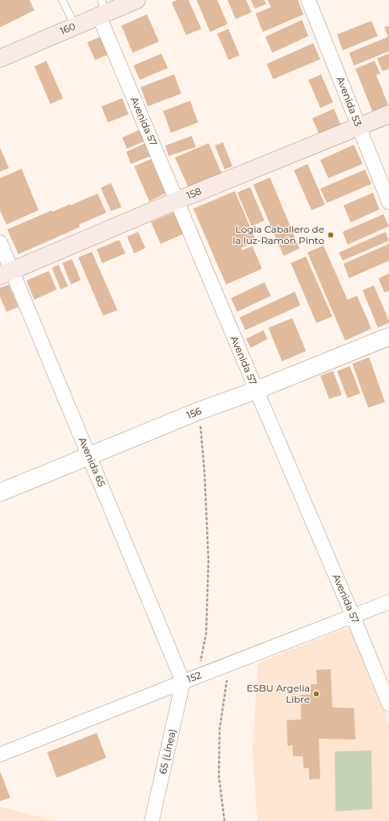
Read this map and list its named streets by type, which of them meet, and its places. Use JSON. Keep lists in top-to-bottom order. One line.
{"streets":{"main road":["160","158"],"street":["Avenida 53","Avenida 57","156","Avenida 65","152","65 (Línea)"]},"crossings":[["160","Avenida 57"],["Avenida 53","158"],["Avenida 57","158"],["Avenida 57","156"],["Avenida 57","152"],["158","Avenida 65"],["156","Avenida 65"],["Avenida 65","152"],["Avenida 65","65 (Línea)"],["152","65 (Línea)"]],"places":["Logia Caballero de la luz-Ramón Pinto","ESBU Argelia Libre"]}
